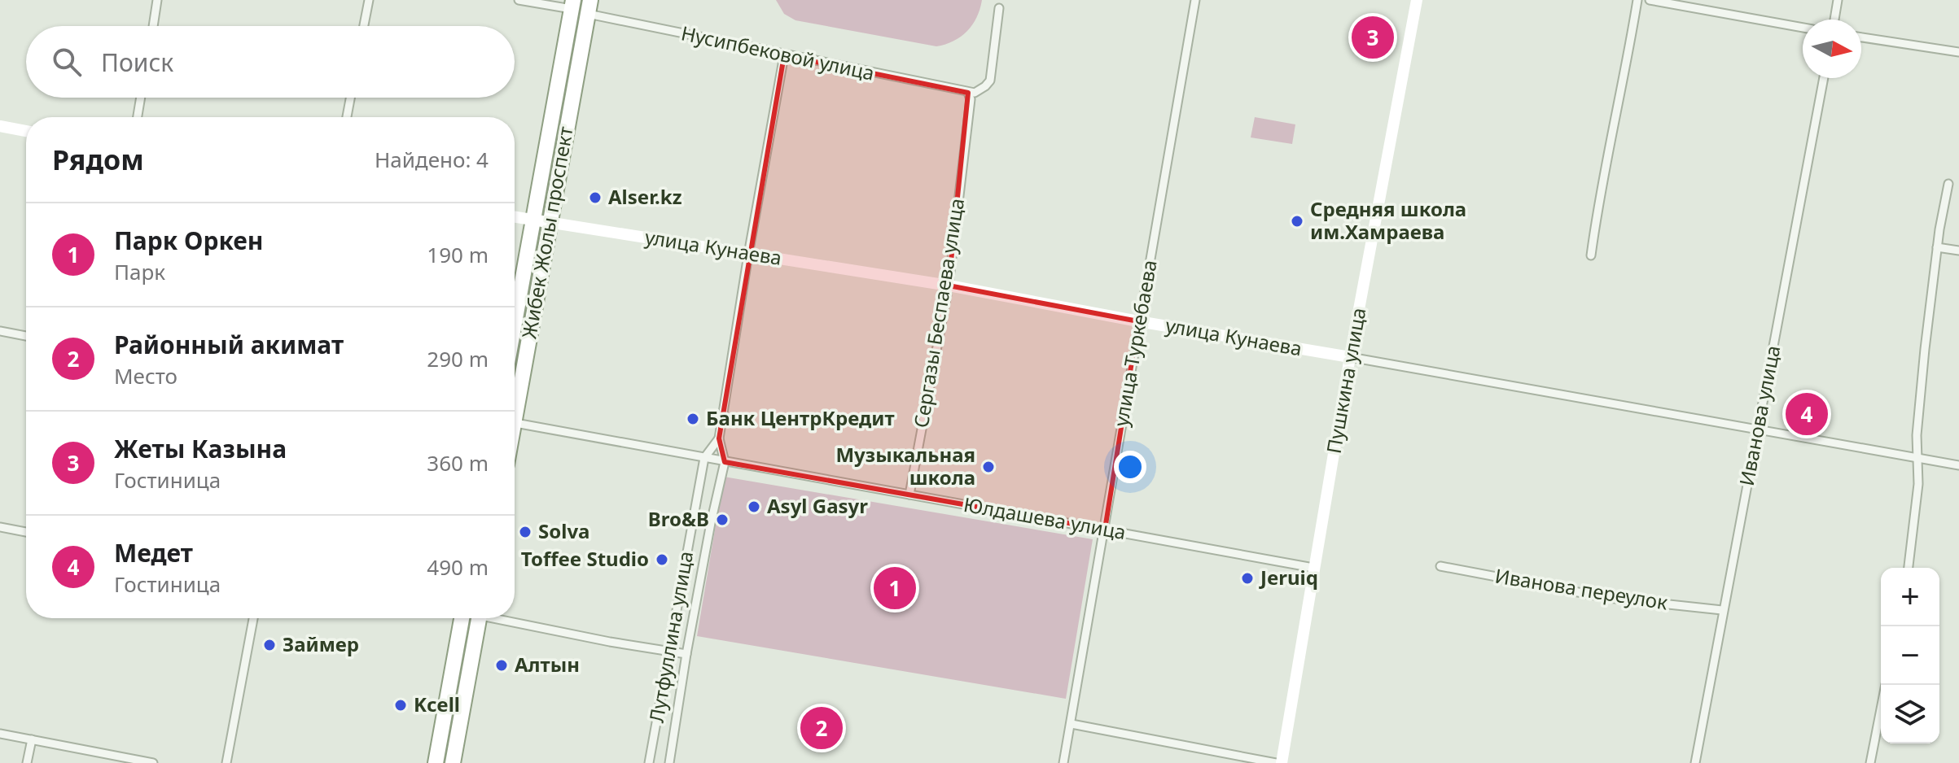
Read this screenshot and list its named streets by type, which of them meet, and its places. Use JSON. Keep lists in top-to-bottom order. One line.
{"streets":{"highway":["Жибек Жолы проспект"],"main road":["улица Кунаева","Пушкина улица"],"street":["Нусипбековой улица","Сергазы Беспаева улица","улица Туркебаева","Иванова улица","Юлдашева улица","Иванова переулок","Лутфуллина улица"]},"crossings":[["Нусипбековой улица","Жибек Жолы проспект"],["Нусипбековой улица","Сергазы Беспаева улица"],["Нусипбековой улица","Лутфуллина улица"],["Жибек Жолы проспект","улица Кунаева"],["улица Кунаева","Сергазы Беспаева улица"],["улица Кунаева","улица Туркебаева"],["улица Кунаева","Пушкина улица"],["улица Кунаева","Иванова улица"],["улица Кунаева","Лутфуллина улица"],["Сергазы Беспаева улица","Юлдашева улица"],["улица Туркебаева","Юлдашева улица"],["Пушкина улица","Юлдашева улица"],["Иванова улица","Иванова переулок"],["Юлдашева улица","Лутфуллина улица"]],"places":["Alser.kz","Средняя школа им.Хамраева","Банк ЦентрКредит","Музыкальная школа","Asyl Gasyr","Bro&B","Solva","Toffee Studio","Jeruiq","Займер","Алтын","Kcell"],"north":"right","page":{"pins":["3","4","1","2"],"search":"Поиск","heading":["Рядом","Найдено: 4"],"list":[{"mark":"1","name":"Парк Оркен","note":"Парк","value":"190 m"},{"mark":"2","name":"Районный акимат","note":"Место","value":"290 m"},{"mark":"3","name":"Жеты Казына","note":"Гостиница","value":"360 m"},{"mark":"4","name":"Медет","note":"Гостиница","value":"490 m"}],"map_buttons":["+","−"]}}
